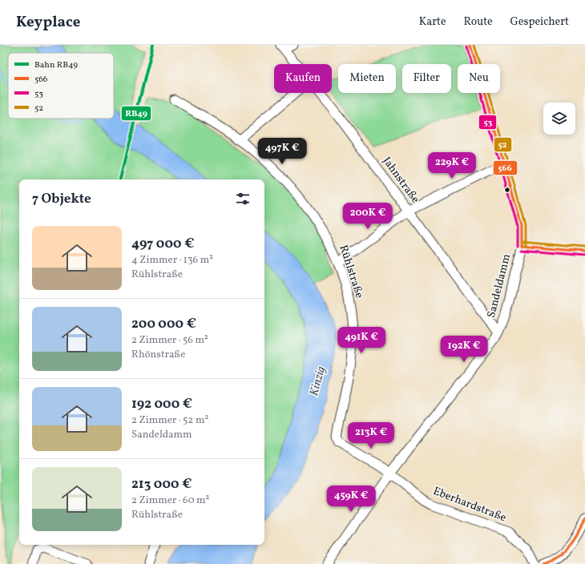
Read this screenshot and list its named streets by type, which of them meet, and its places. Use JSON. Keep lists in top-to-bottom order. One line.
{"streets":{"street":["Jahnstraße","Rühlstraße","Sandeldamm","Eberhardstraße"]},"crossings":[["Jahnstraße","Sandeldamm"],["Rühlstraße","Sandeldamm"],["Rühlstraße","Eberhardstraße"],["Sandeldamm","Eberhardstraße"]],"water":["Kinzig"],"lines":["rail line RB49","transit line 566","transit line 52","transit line 53"],"legend":["Bahn RB49","566","53","52"],"page":{"header":"Keyplace","nav":["Karte","Route","Gespeichert"],"chip":["Kaufen","Mieten","Filter","Neu"],"price":["497K €","229K €","200K €","491K €","192K €","213K €","459K €"],"heading":"7 Objekte","list":[{"name":"497 000 €","note":"4 Zimmer · 136 m² · Rühlstraße"},{"name":"200 000 €","note":"2 Zimmer · 56 m² · Rhönstraße"},{"name":"192 000 €","note":"2 Zimmer · 52 m² · Sandeldamm"},{"name":"213 000 €","note":"2 Zimmer · 60 m² · Rühlstraße"}]}}
